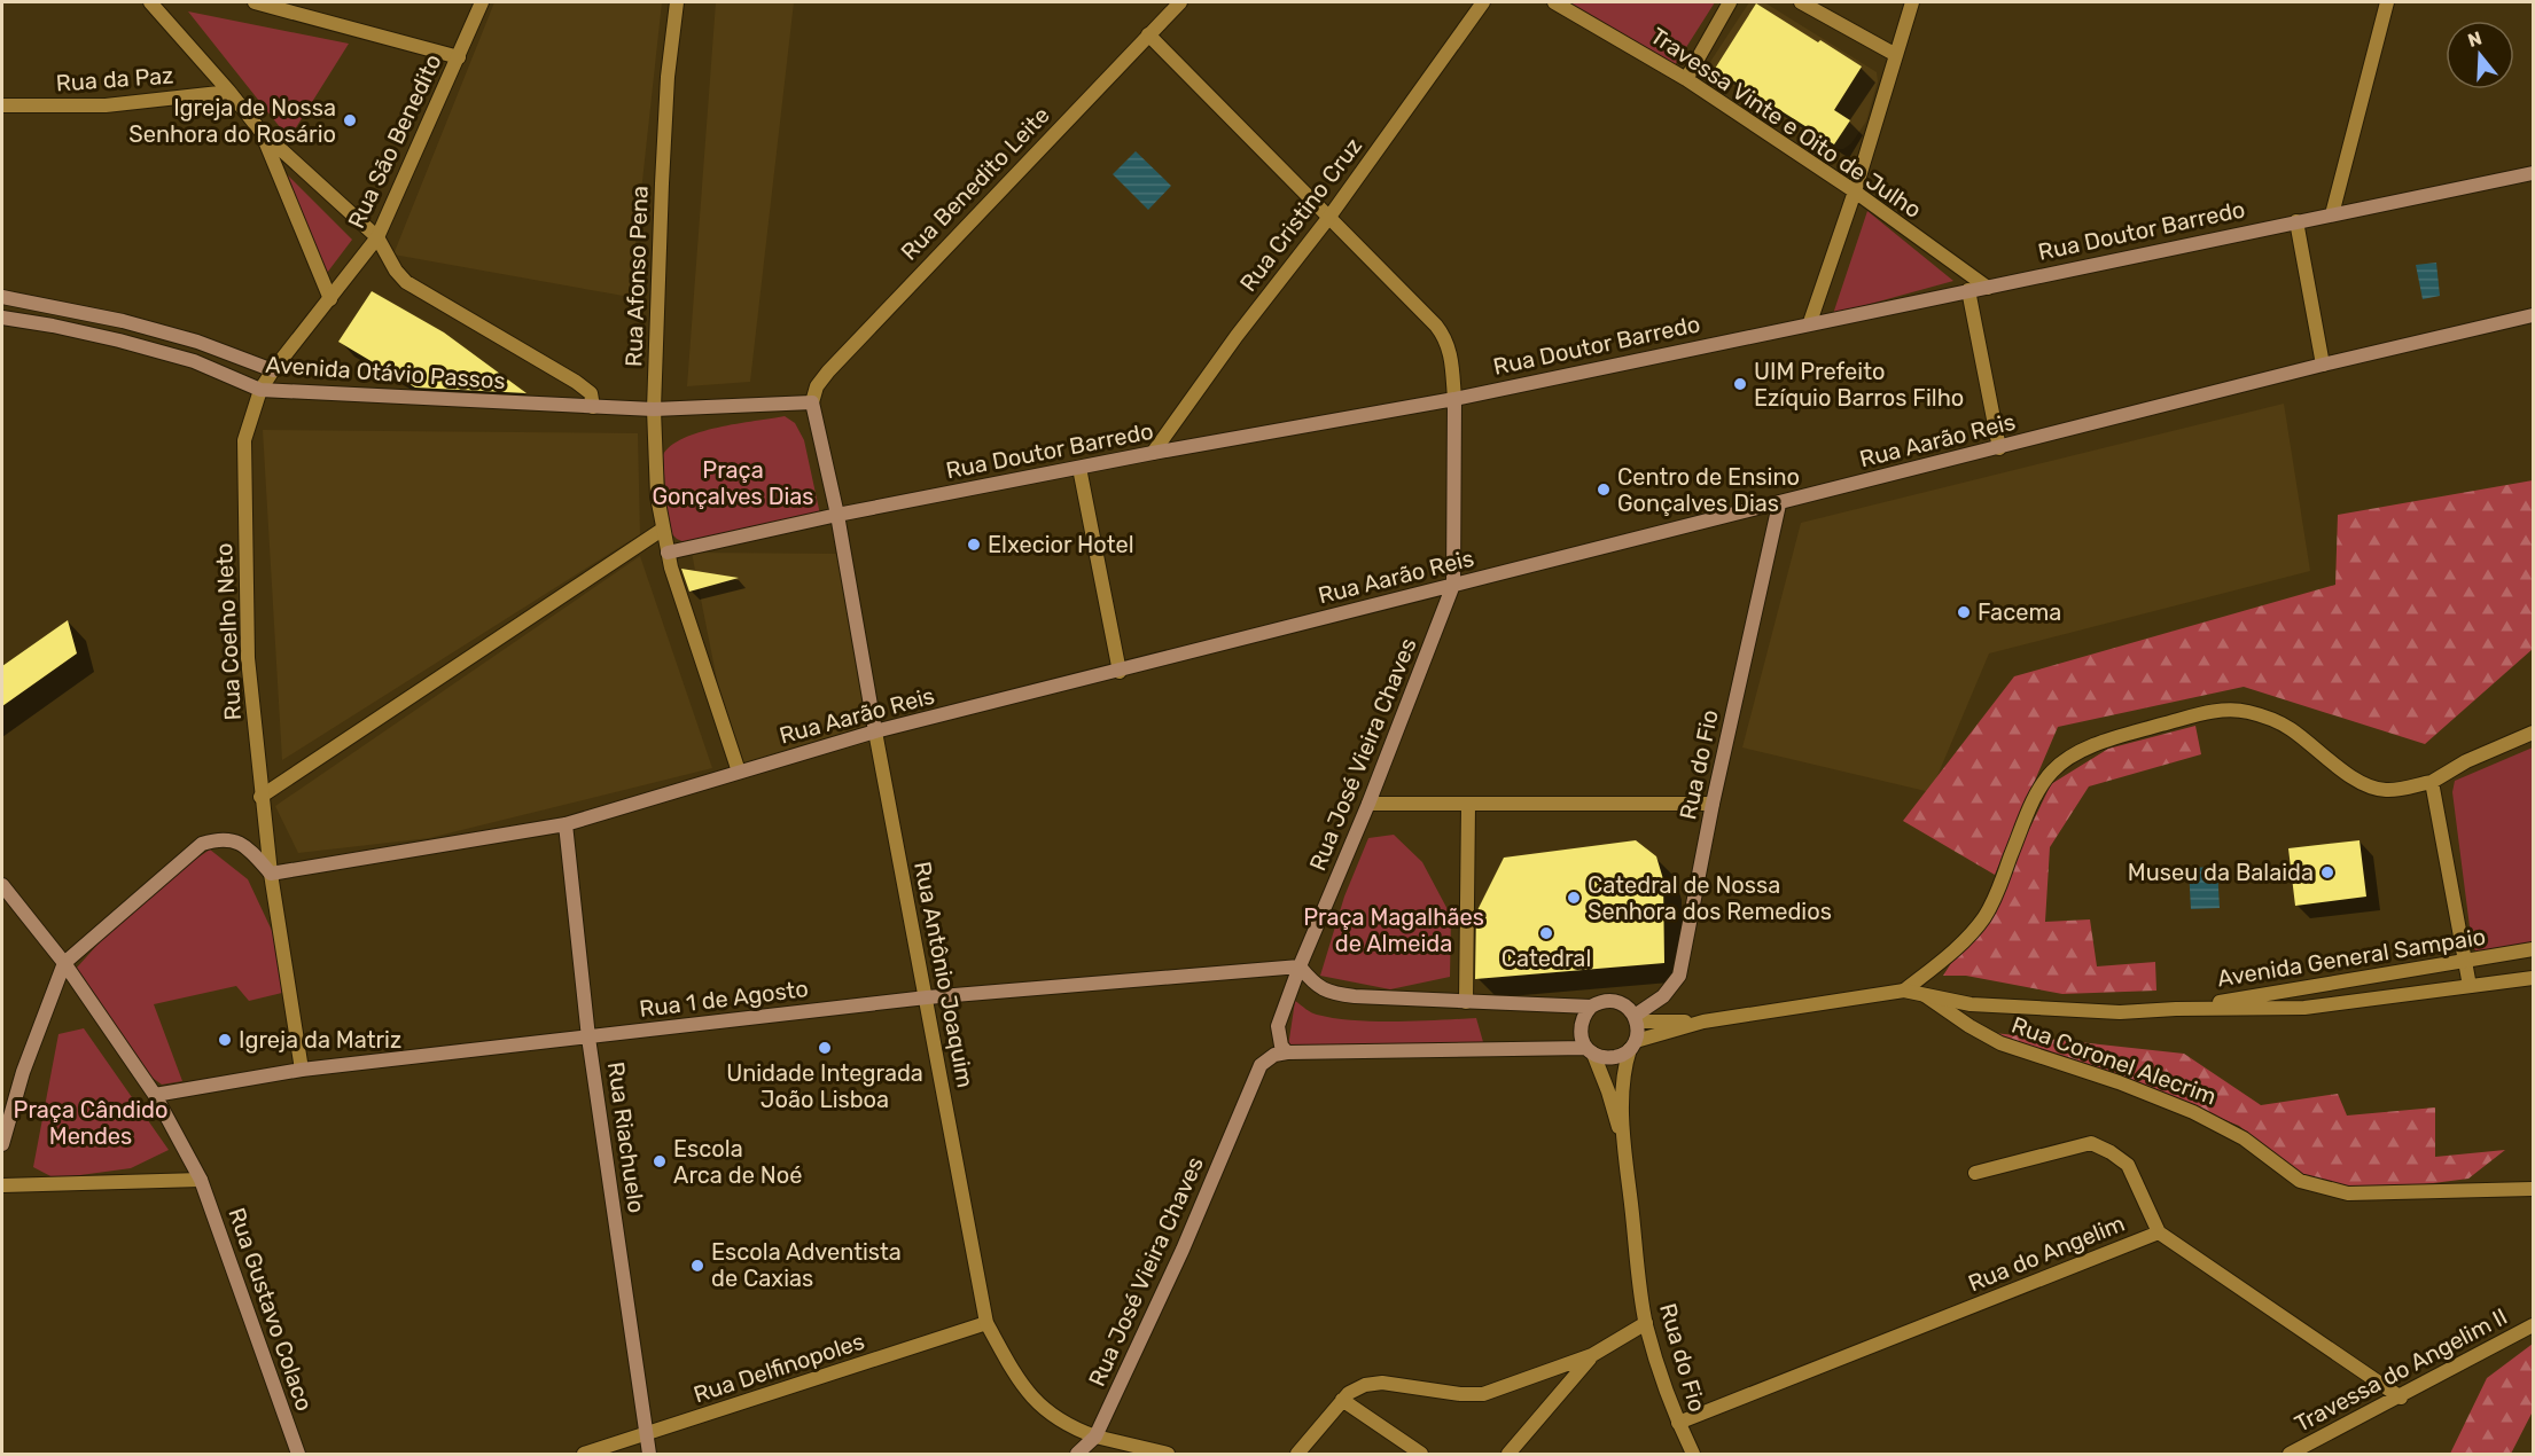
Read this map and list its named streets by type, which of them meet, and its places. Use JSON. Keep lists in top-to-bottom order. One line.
{"streets":{"main road":["Rua Doutor Barredo","Avenida Otávio Passos","Rua Aarão Reis","Rua José Vieira Chaves","Rua do Fio","Rua Antônio Joaquim","Rua 1 de Agosto","Rua Riachuelo","Rua Gustavo Colaco"],"street":["Rua da Paz","Travessa Vinte e Oito de Julho","Rua São Benedito","Rua Benedito Leite","Rua Cristino Cruz","Rua Afonso Pena","Rua Coelho Neto","Avenida General Sampaio","Rua Coronel Alecrim","Rua do Angelim","Rua Delfinopoles","Travessa do Angelim II"]},"crossings":[["Travessa Vinte e Oito de Julho","Rua Doutor Barredo"],["Rua São Benedito","Avenida Otávio Passos"],["Rua São Benedito","Rua Coelho Neto"],["Rua Benedito Leite","Avenida Otávio Passos"],["Rua Benedito Leite","Rua Antônio Joaquim"],["Rua Cristino Cruz","Rua Doutor Barredo"],["Rua Doutor Barredo","Rua Afonso Pena"],["Rua Doutor Barredo","Rua José Vieira Chaves"],["Rua Doutor Barredo","Rua Antônio Joaquim"],["Rua Afonso Pena","Avenida Otávio Passos"],["Rua Afonso Pena","Rua Aarão Reis"],["Avenida Otávio Passos","Rua Coelho Neto"],["Avenida Otávio Passos","Rua Antônio Joaquim"],["Rua Aarão Reis","Rua Coelho Neto"],["Rua Aarão Reis","Rua José Vieira Chaves"],["Rua Aarão Reis","Rua do Fio"],["Rua Aarão Reis","Rua Antônio Joaquim"],["Rua Aarão Reis","Rua Riachuelo"],["Rua José Vieira Chaves","Rua Antônio Joaquim"],["Rua José Vieira Chaves","Rua 1 de Agosto"],["Rua do Fio","Avenida General Sampaio"],["Rua do Fio","Rua do Angelim"],["Avenida General Sampaio","Rua Coronel Alecrim"],["Rua Antônio Joaquim","Rua 1 de Agosto"],["Rua Antônio Joaquim","Rua Delfinopoles"],["Rua 1 de Agosto","Rua Riachuelo"],["Rua Riachuelo","Rua Delfinopoles"],["Rua do Angelim","Travessa do Angelim II"]],"parks":["Praça Gonçalves Dias","Praça Magalhães de Almeida","Praça Cândido Mendes"],"places":["Igreja de Nossa Senhora do Rosário","UIM Prefeito Ezíquio Barros Filho","Centro de Ensino Gonçalves Dias","Elxecior Hotel","Facema","Museu da Balaida","Catedral de Nossa Senhora dos Remedios","Catedral","Igreja da Matriz","Unidade Integrada João Lisboa","Escola Arca de Noé","Escola Adventista de Caxias"],"north":"top"}
